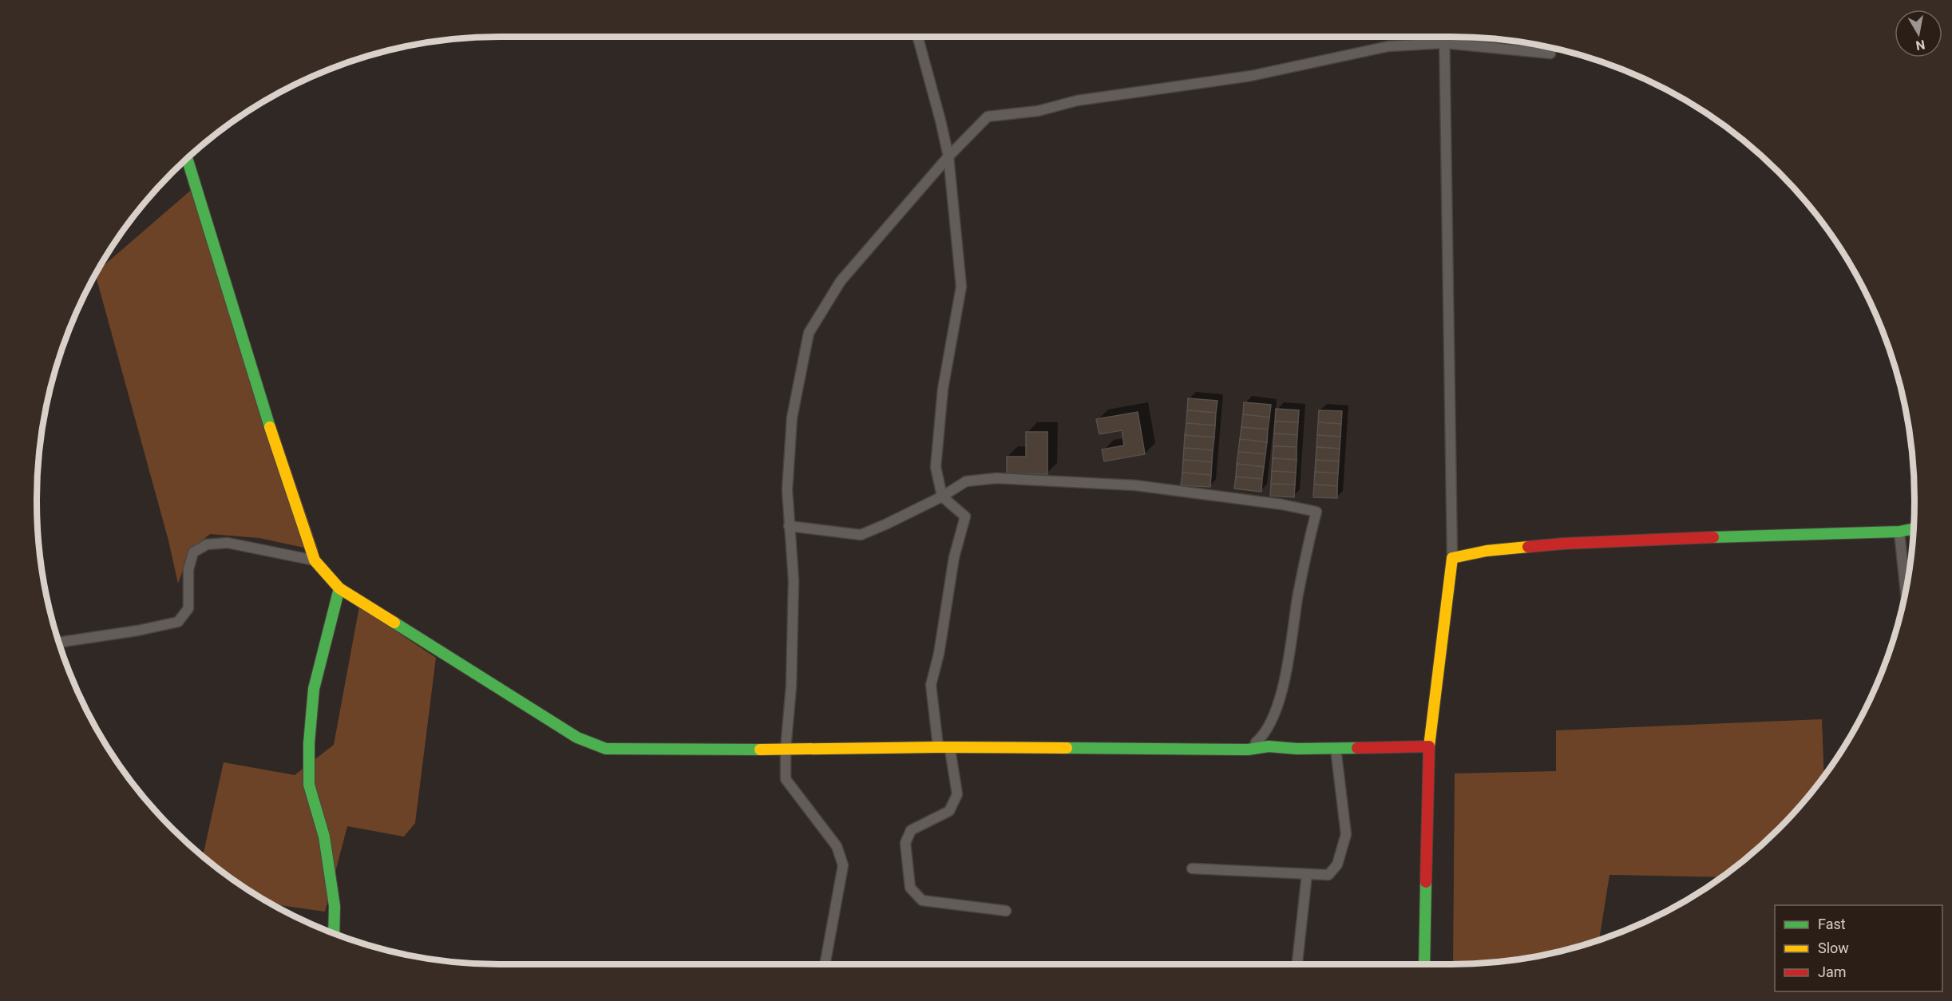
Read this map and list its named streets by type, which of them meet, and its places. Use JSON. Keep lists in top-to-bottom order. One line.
{"legend":["Fast","Slow","Jam"],"north":"bottom"}
